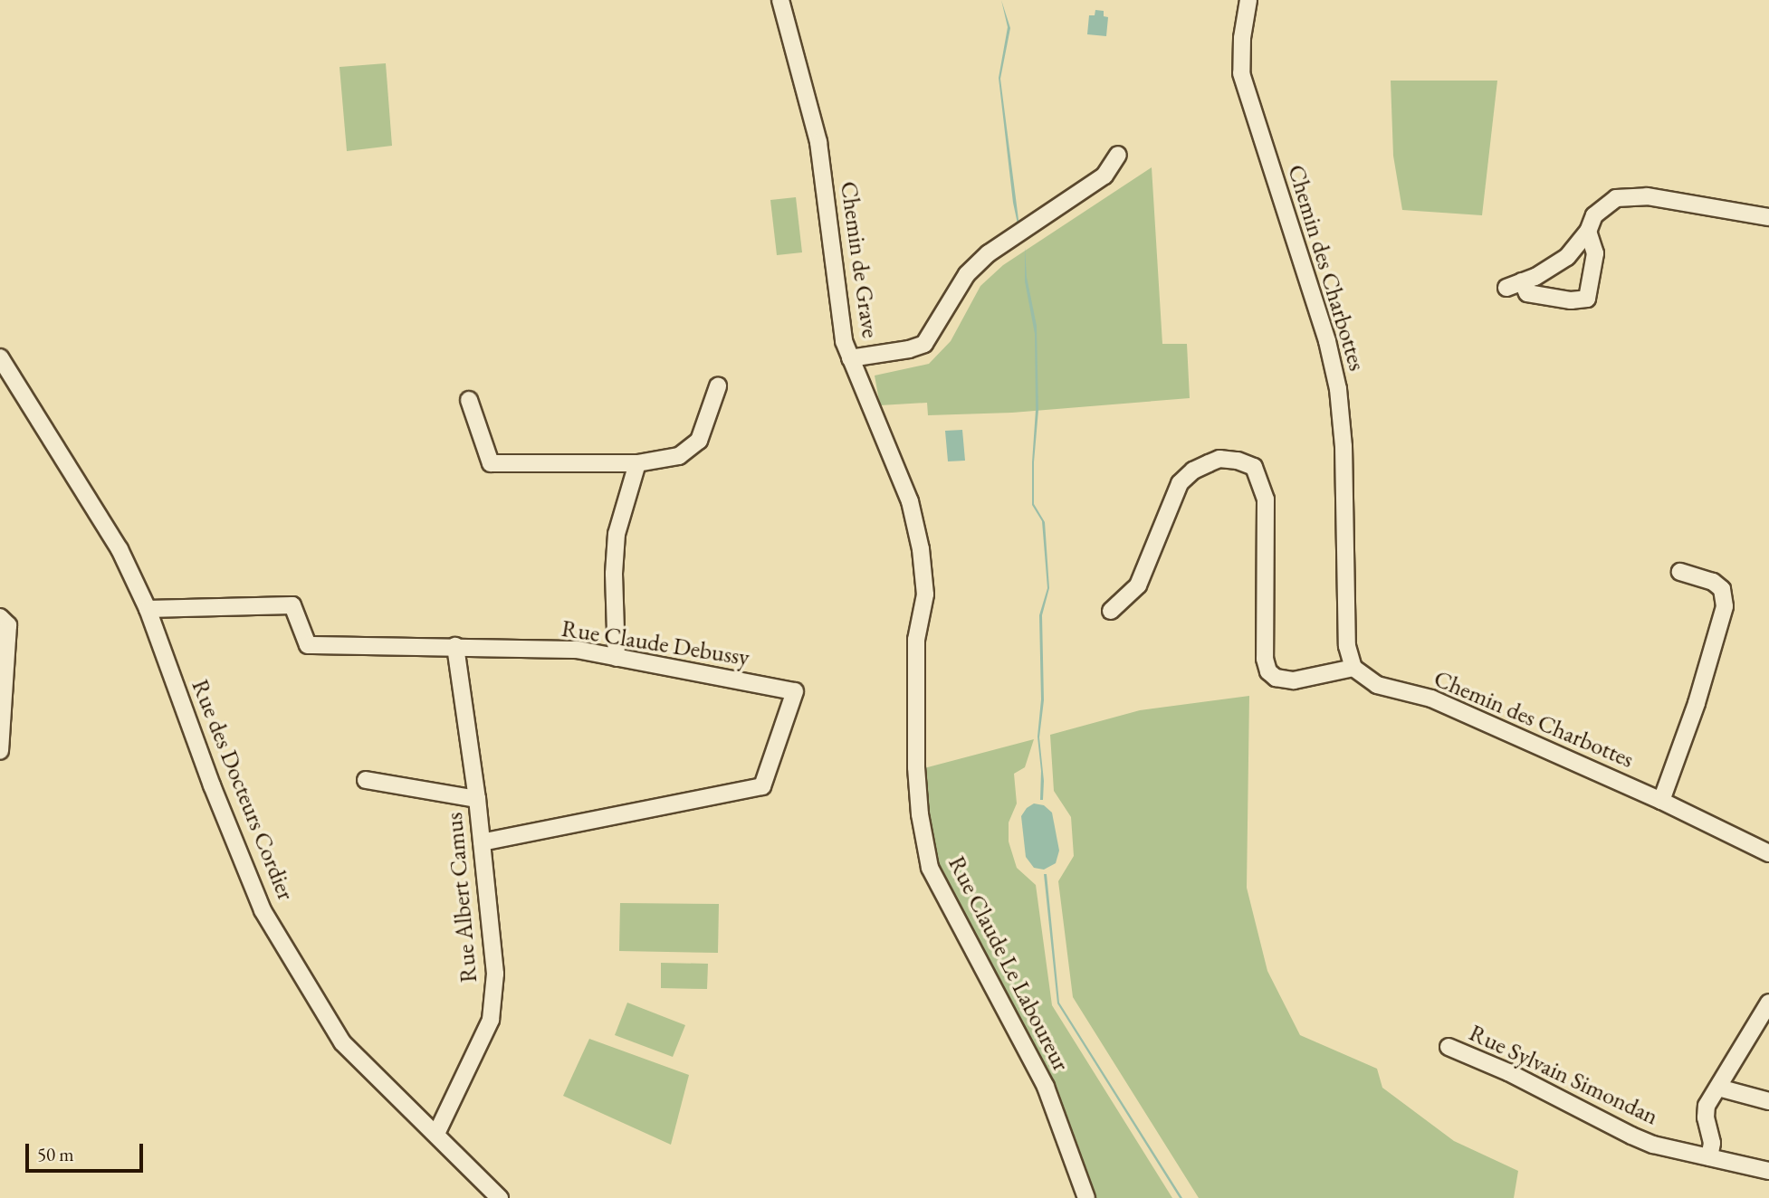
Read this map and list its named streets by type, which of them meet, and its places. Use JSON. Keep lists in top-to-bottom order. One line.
{"streets":{"street":["Chemin de Grave","Chemin des Charbottes","Rue Claude Debussy","Rue des Docteurs Cordier","Rue Albert Camus","Rue Claude Le Laboureur","Rue Sylvain Simondan"]},"crossings":[["Chemin de Grave","Rue Claude Le Laboureur"],["Rue Claude Debussy","Rue des Docteurs Cordier"],["Rue Claude Debussy","Rue Albert Camus"],["Rue des Docteurs Cordier","Rue Albert Camus"]],"scale_bar":"50 m"}
